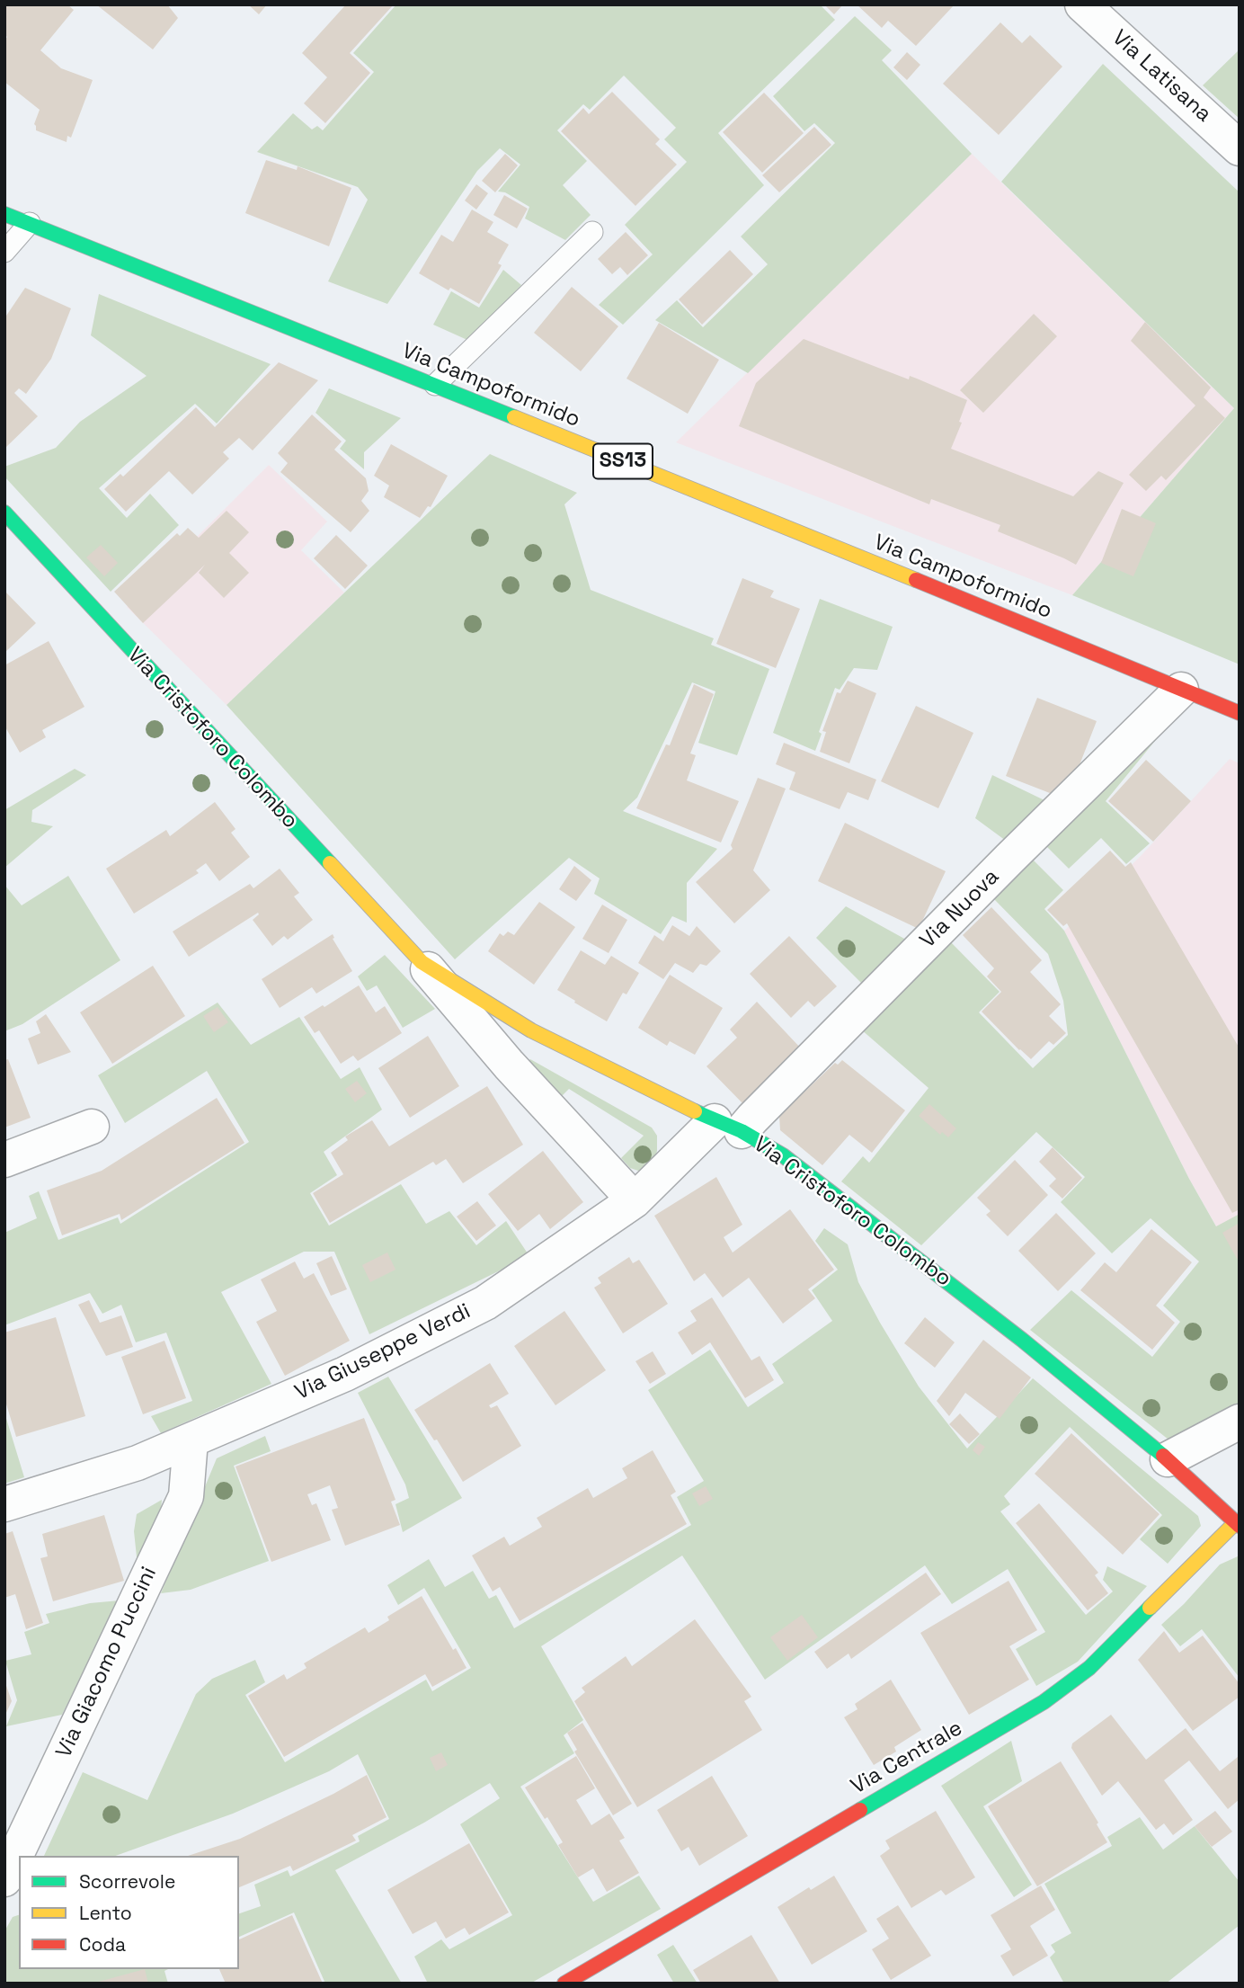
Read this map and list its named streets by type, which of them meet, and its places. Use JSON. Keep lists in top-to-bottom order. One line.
{"streets":{"main road":["Via Campoformido","SS13","Via Cristoforo Colombo","Via Centrale"],"street":["Via Latisana","Via Nuova","Via Giuseppe Verdi","Via Giacomo Puccini"]},"crossings":[["Via Campoformido","Via Nuova"],["Via Cristoforo Colombo","Via Nuova"],["Via Cristoforo Colombo","Via Giuseppe Verdi"],["Via Cristoforo Colombo","Via Centrale"],["Via Nuova","Via Giuseppe Verdi"],["Via Giuseppe Verdi","Via Giacomo Puccini"]],"legend":["Scorrevole","Lento","Coda"]}
